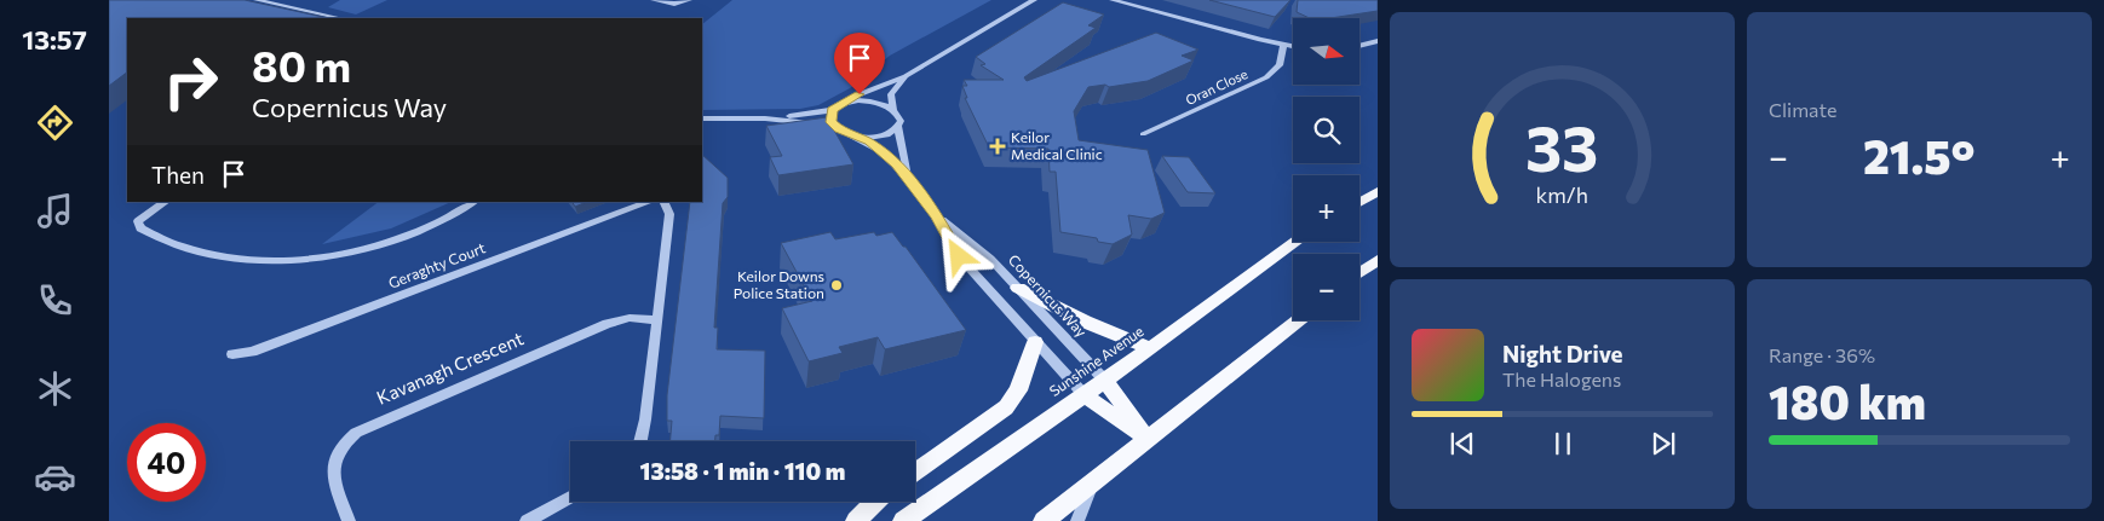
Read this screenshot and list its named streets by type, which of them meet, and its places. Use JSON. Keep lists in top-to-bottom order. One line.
{"streets":{"main road":["Sunshine Avenue"],"street":["Oran Close","Geraghty Court","Copernicus Way","Kavanagh Crescent"]},"crossings":[["Copernicus Way","Sunshine Avenue"]],"places":{"health":["Keilor Medical Clinic"],"other":["Keilor Downs Police Station"]},"north":"right","page":{"tabs":"13:57","tile":["Climate",["Range · 36%","180 km"]],"map_buttons":["+","−"],"turn":["80 m","Copernicus Way"],"heat":["−","21.5°","+"],"then":"Then","song":["Night Drive","The Halogens"],"limit":"40","trip":"13:58 · 1 min · 110 m","gauge":["33","km/h"]}}
